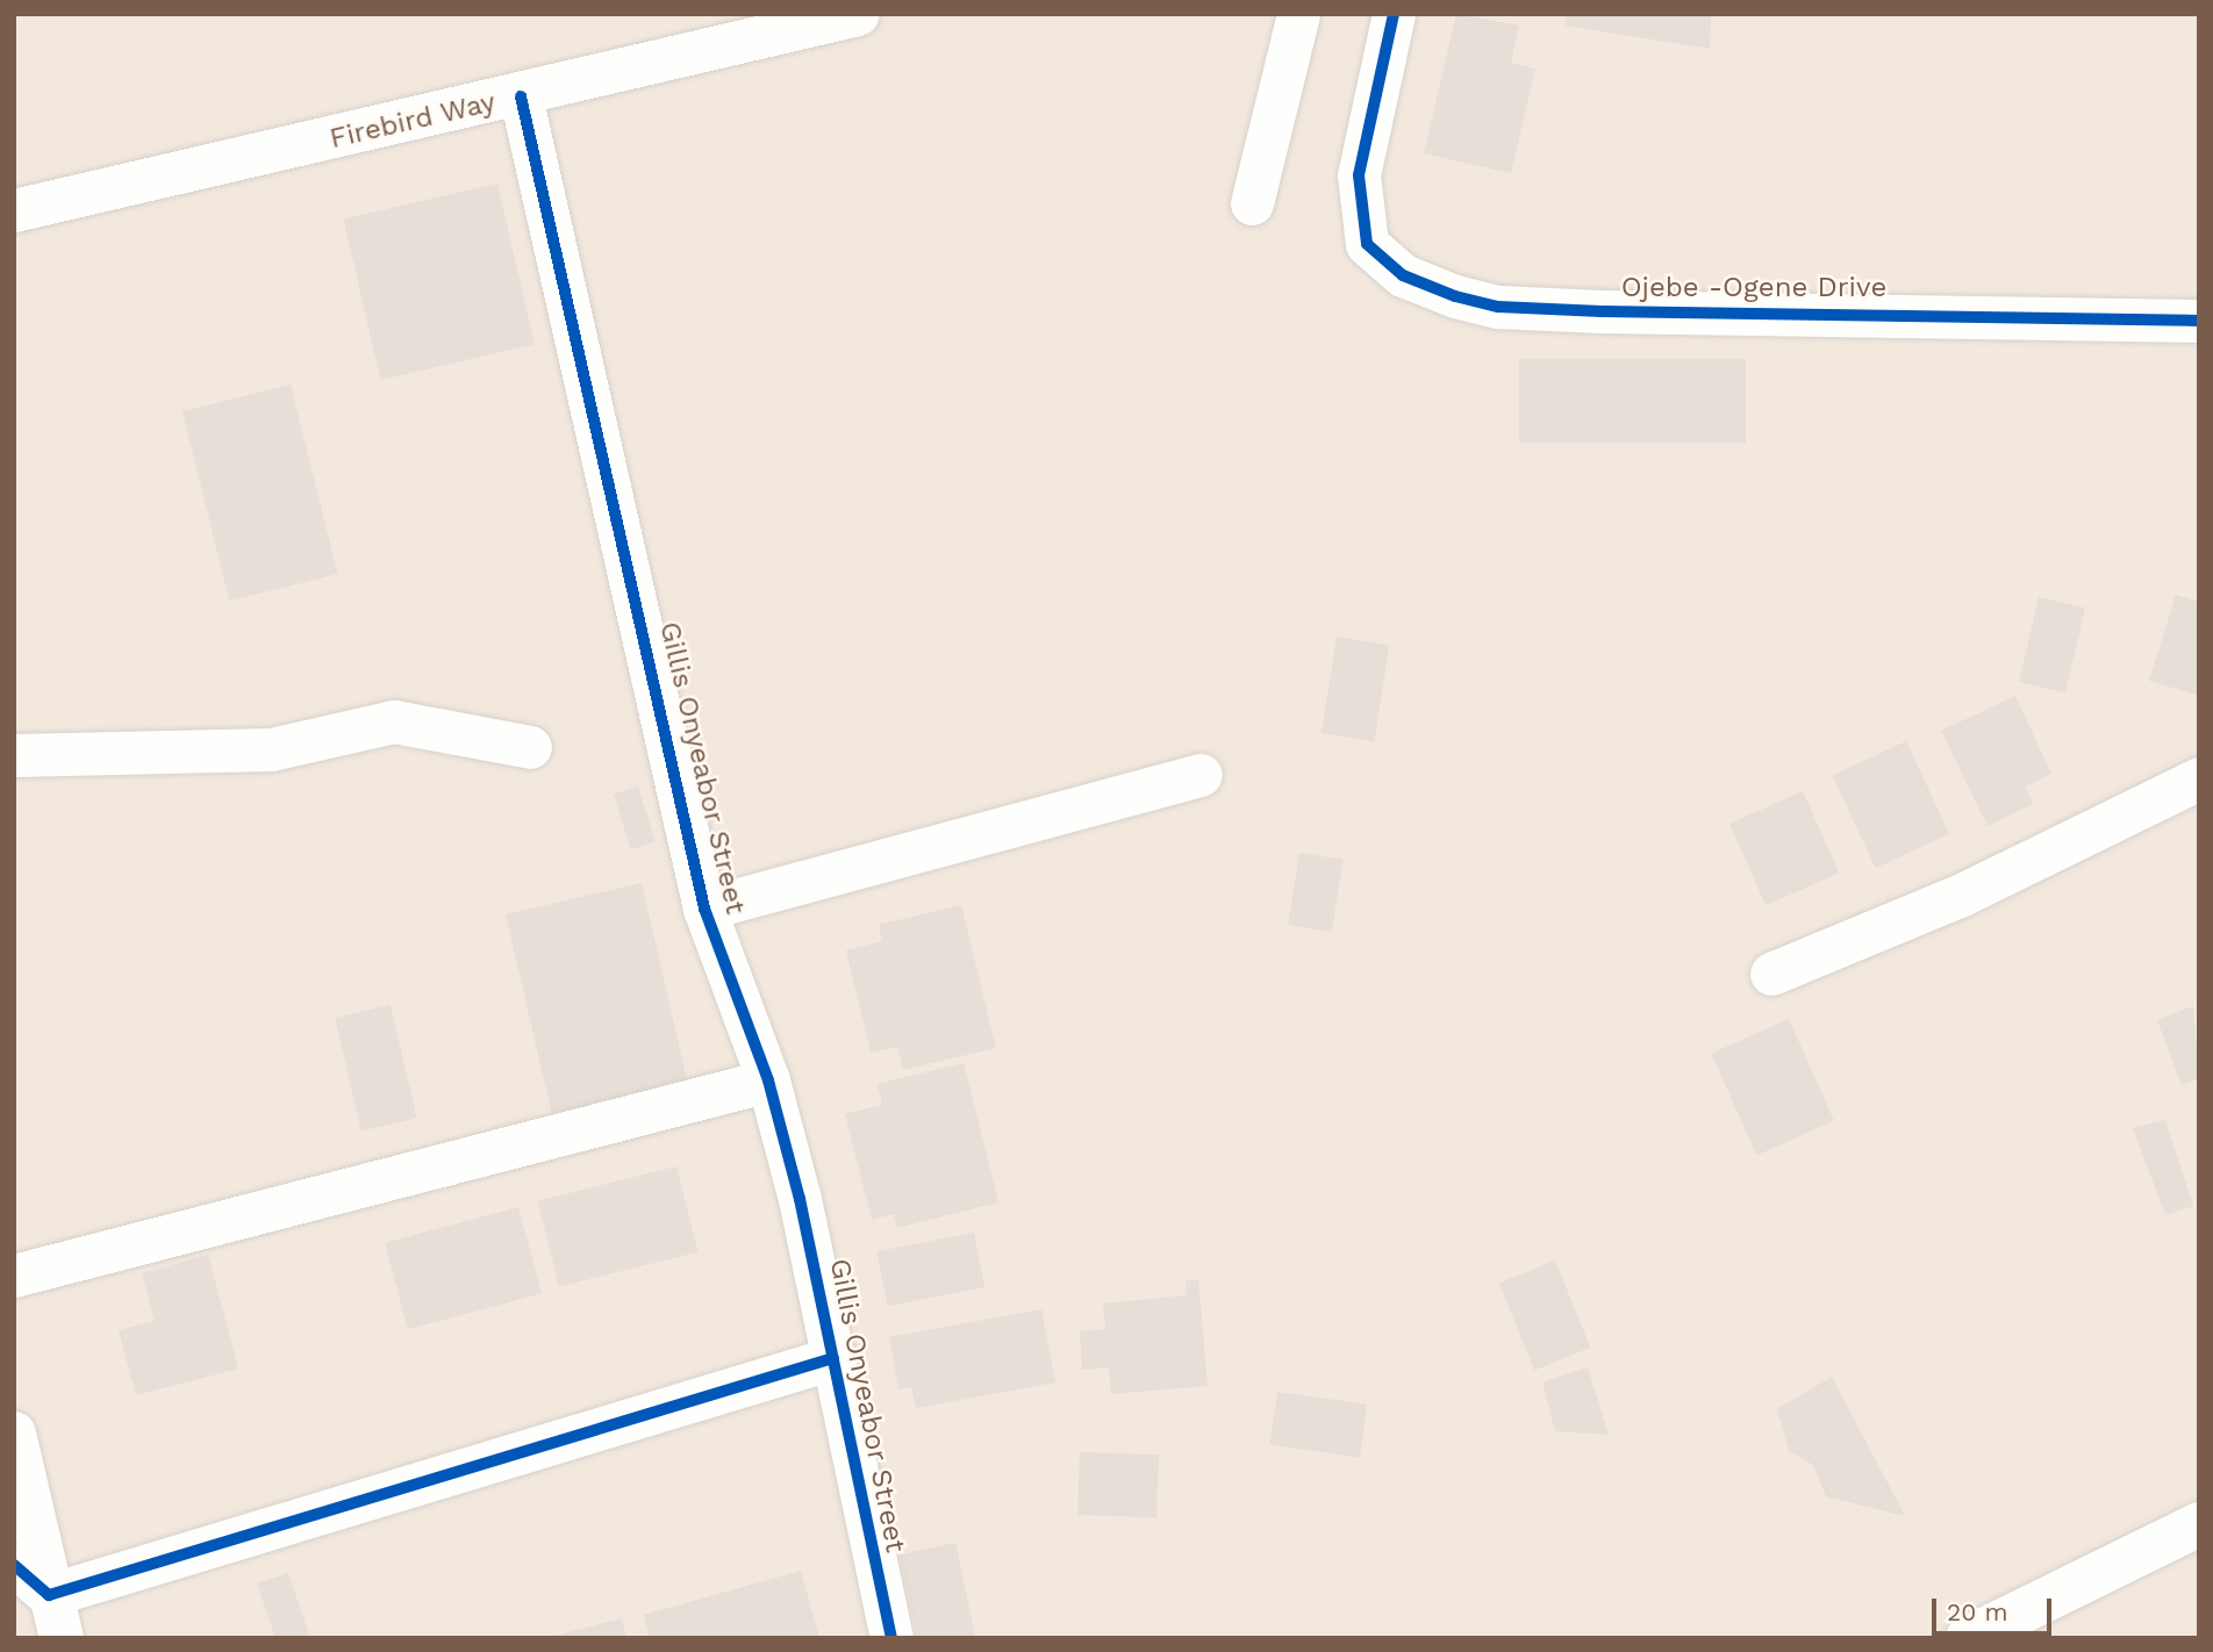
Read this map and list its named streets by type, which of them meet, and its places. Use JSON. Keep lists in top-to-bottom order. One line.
{"streets":{"street":["Firebird Way","Ojebe -Ogene Drive","Gillis Onyeabor Street"]},"crossings":[["Firebird Way","Gillis Onyeabor Street"]],"scale_bar":"20 m"}
